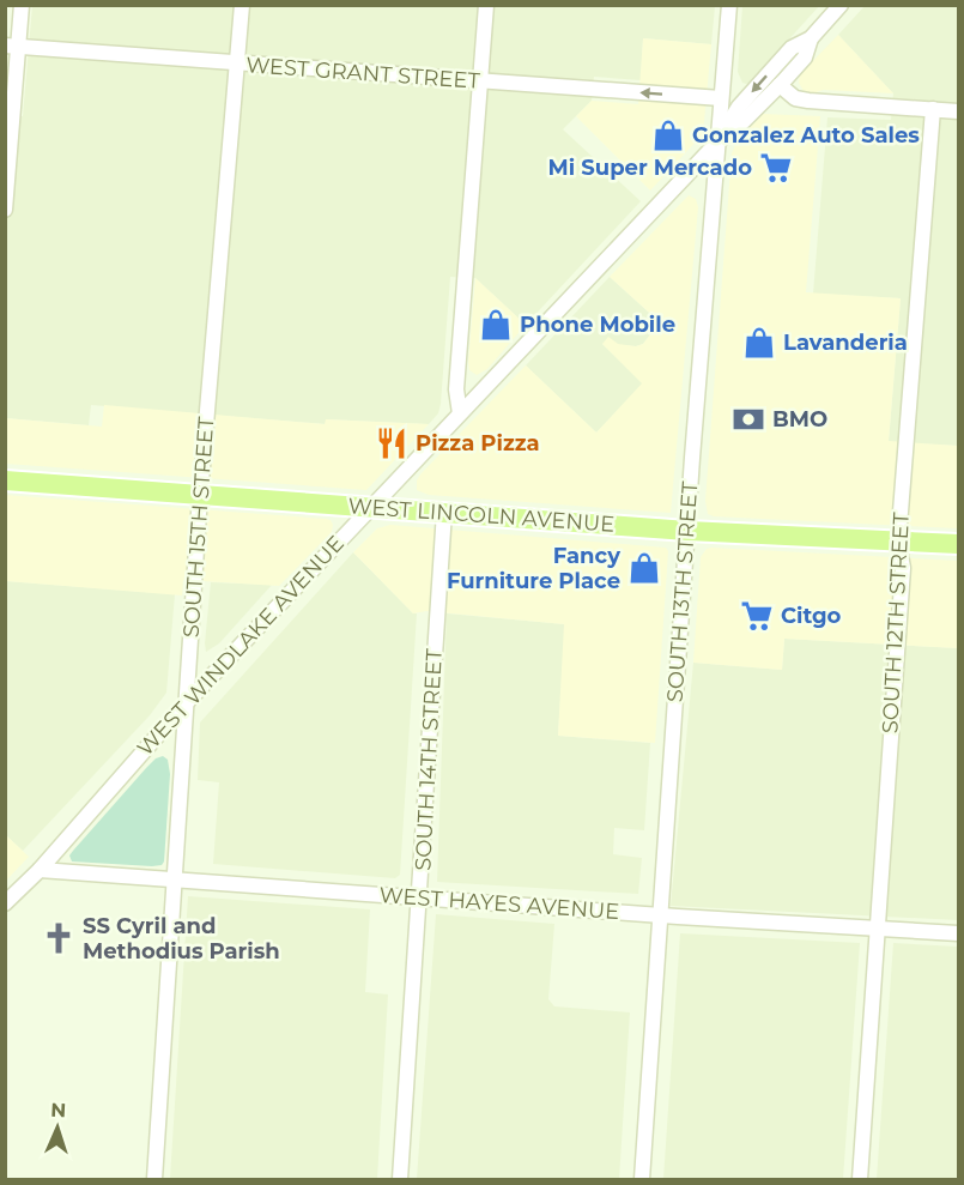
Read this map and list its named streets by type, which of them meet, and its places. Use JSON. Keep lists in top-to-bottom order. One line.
{"streets":{"main road":["WEST LINCOLN AVENUE"],"street":["WEST GRANT STREET","SOUTH 15TH STREET","SOUTH 13TH STREET","SOUTH 12TH STREET","WEST WINDLAKE AVENUE","SOUTH 14TH STREET","WEST HAYES AVENUE"]},"crossings":[["WEST GRANT STREET","SOUTH 15TH STREET"],["WEST GRANT STREET","SOUTH 13TH STREET"],["WEST LINCOLN AVENUE","SOUTH 15TH STREET"],["WEST LINCOLN AVENUE","SOUTH 13TH STREET"],["WEST LINCOLN AVENUE","SOUTH 12TH STREET"],["WEST LINCOLN AVENUE","WEST WINDLAKE AVENUE"],["WEST LINCOLN AVENUE","SOUTH 14TH STREET"],["SOUTH 15TH STREET","WEST WINDLAKE AVENUE"],["SOUTH 15TH STREET","WEST HAYES AVENUE"],["SOUTH 13TH STREET","WEST WINDLAKE AVENUE"],["SOUTH 13TH STREET","WEST HAYES AVENUE"],["SOUTH 12TH STREET","WEST HAYES AVENUE"],["WEST WINDLAKE AVENUE","WEST HAYES AVENUE"],["SOUTH 14TH STREET","WEST HAYES AVENUE"]],"places":{"shop":["Gonzalez Auto Sales","Phone Mobile","Lavanderia","Fancy Furniture Place"],"supermarket":["Mi Super Mercado","Citgo"],"bank":["BMO"],"restaurant":["Pizza Pizza"],"church":["SS Cyril and Methodius Parish"]},"north":"top"}
